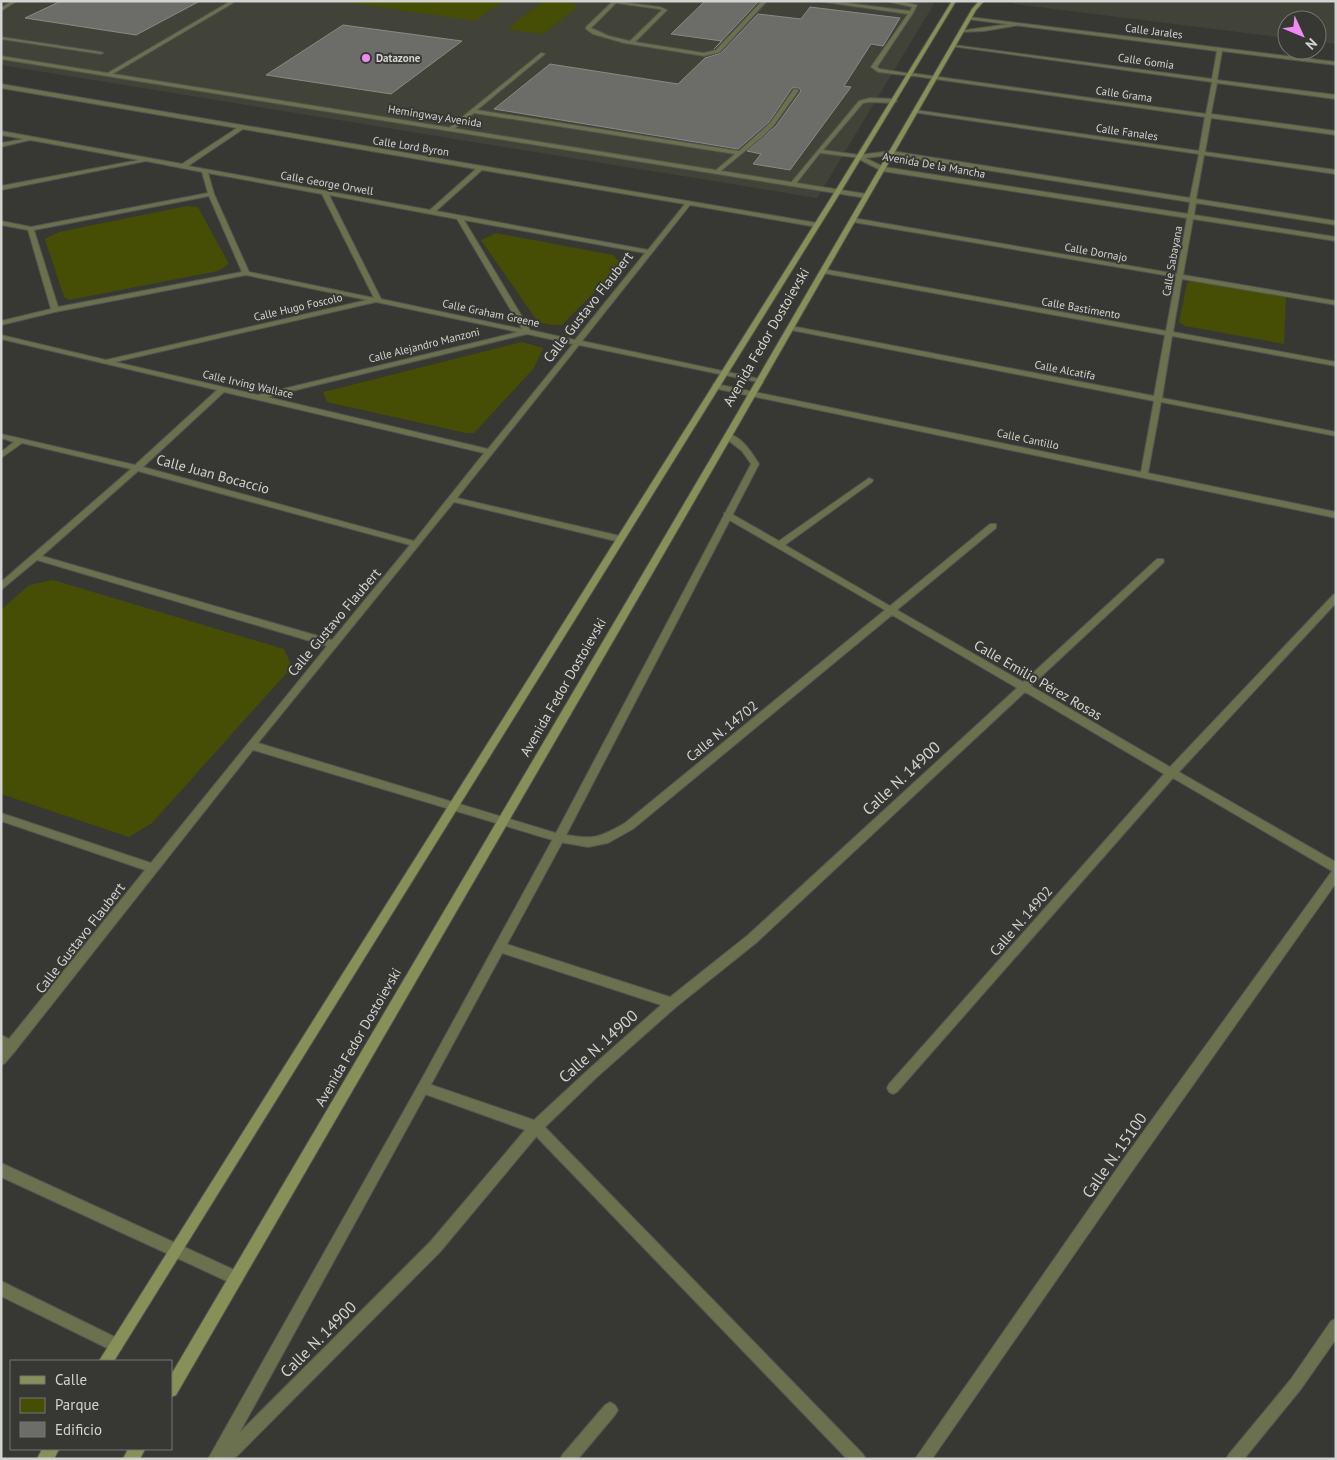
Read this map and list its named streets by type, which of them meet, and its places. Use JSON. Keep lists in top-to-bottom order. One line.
{"streets":{"main road":["Avenida Fedor Dostoievski"],"street":["Calle Jarales","Calle Gomia","Calle Grama","Hemingway Avenida","Calle Fanales","Calle Lord Byron","Avenida De la Mancha","Calle George Orwell","Calle Dornajo","Calle Sabayana","Calle Hugo Foscolo","Calle Gustavo Flaubert","Calle Bastimento","Calle Graham Greene","Calle Alejandro Manzoni","Calle Alcatifa","Calle Irving Wallace","Calle Cantillo","Calle Juan Bocaccio","Calle Emilio Pérez Rosas","Calle N. 14702","Calle N. 14900","Calle N. 14902","Calle N. 15100"]},"crossings":[["Calle Jarales","Calle Sabayana"],["Calle Jarales","Avenida Fedor Dostoievski"],["Calle Gomia","Calle Sabayana"],["Calle Gomia","Avenida Fedor Dostoievski"],["Calle Grama","Calle Sabayana"],["Calle Grama","Avenida Fedor Dostoievski"],["Hemingway Avenida","Avenida Fedor Dostoievski"],["Calle Fanales","Calle Sabayana"],["Calle Fanales","Avenida Fedor Dostoievski"],["Calle Lord Byron","Calle Gustavo Flaubert"],["Calle Lord Byron","Avenida Fedor Dostoievski"],["Avenida De la Mancha","Calle Sabayana"],["Avenida De la Mancha","Avenida Fedor Dostoievski"],["Calle George Orwell","Calle Gustavo Flaubert"],["Calle Dornajo","Calle Sabayana"],["Calle Dornajo","Avenida Fedor Dostoievski"],["Calle Sabayana","Calle Bastimento"],["Calle Sabayana","Calle Alcatifa"],["Calle Sabayana","Calle Cantillo"],["Calle Hugo Foscolo","Calle Graham Greene"],["Calle Hugo Foscolo","Calle Irving Wallace"],["Calle Gustavo Flaubert","Calle Graham Greene"],["Calle Gustavo Flaubert","Calle Irving Wallace"],["Calle Gustavo Flaubert","Calle Juan Bocaccio"],["Calle Gustavo Flaubert","Calle N. 14702"],["Calle Bastimento","Avenida Fedor Dostoievski"],["Calle Graham Greene","Avenida Fedor Dostoievski"],["Calle Graham Greene","Calle Alejandro Manzoni"],["Avenida Fedor Dostoievski","Calle Alcatifa"],["Avenida Fedor Dostoievski","Calle Cantillo"],["Avenida Fedor Dostoievski","Calle N. 14702"],["Calle Alejandro Manzoni","Calle Irving Wallace"],["Calle Emilio Pérez Rosas","Calle N. 14702"],["Calle Emilio Pérez Rosas","Calle N. 14900"],["Calle Emilio Pérez Rosas","Calle N. 14902"]],"places":["Datazone"],"legend":["Calle","Parque","Edificio"],"north":"bottom right"}
